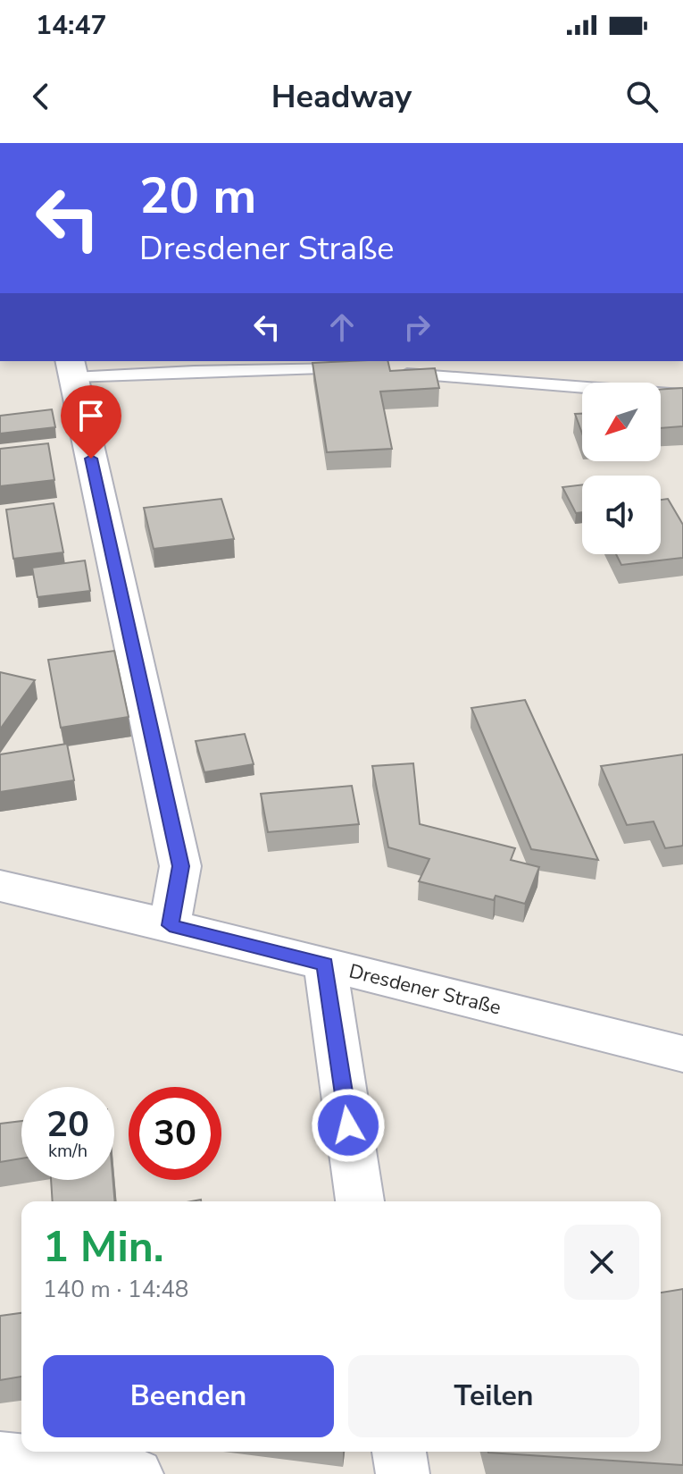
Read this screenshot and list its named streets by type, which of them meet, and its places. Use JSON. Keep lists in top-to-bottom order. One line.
{"streets":{"street":["Dresdener Straße"]},"north":"bottom left","page":{"status":"14:47","header":"Headway","turn":["20 m","Dresdener Straße"],"speed":"20 km/h","limit":"30","heading":["1 Min.","140 m · 14:48"],"buttons":["Beenden","Teilen"]}}
